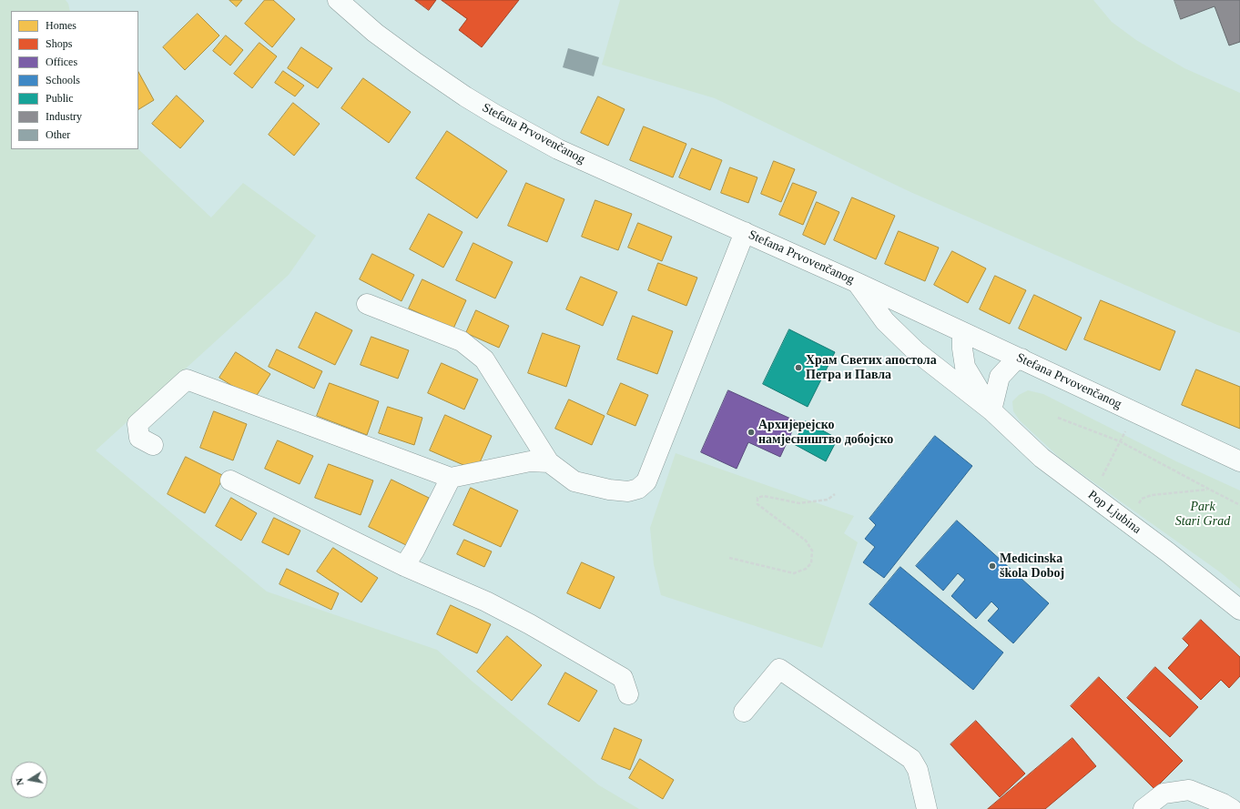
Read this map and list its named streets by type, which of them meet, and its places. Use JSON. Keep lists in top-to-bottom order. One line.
{"streets":{"street":["Stefana Prvovenčanog","Pop Ljubina"]},"parks":["Park Stari Grad"],"places":["Храм Светих апостола Петра и Павла","Архијерејско намјесништво добојско","Medicinska škola Doboj"],"legend":["Homes","Shops","Offices","Schools","Public","Industry","Other"],"north":"left"}
